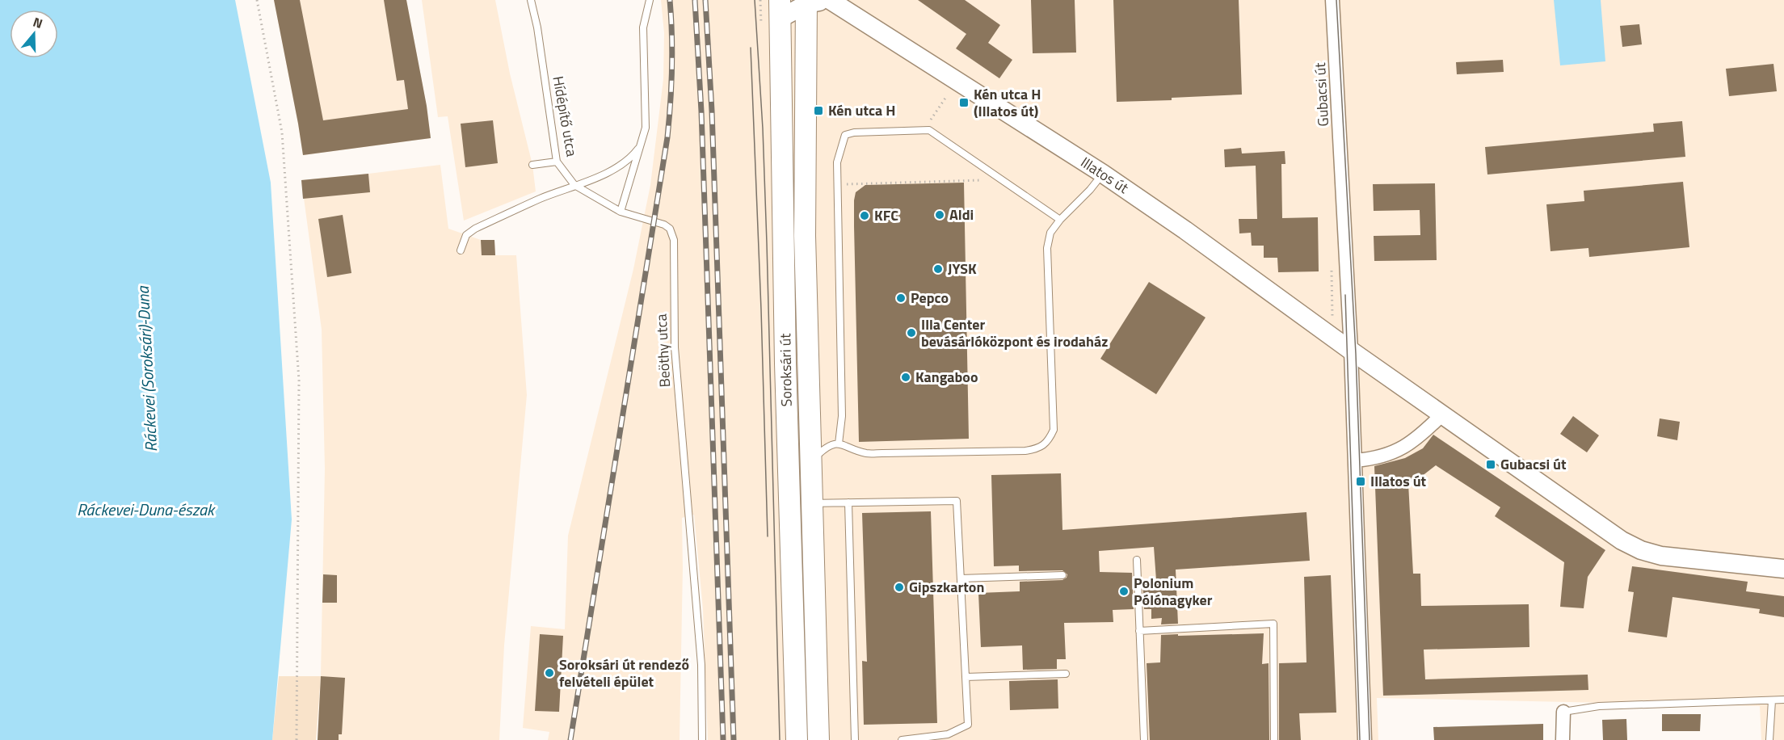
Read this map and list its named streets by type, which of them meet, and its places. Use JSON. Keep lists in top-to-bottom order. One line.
{"streets":{"main road":["Soroksári út"],"street":["Gubacsi út","Illatos út"],"lane":["Hídépítő utca","Beöthy utca"]},"crossings":[["Gubacsi út","Illatos út"],["Hídépítő utca","Beöthy utca"],["Illatos út","Soroksári út"]],"water":["Ráckevei (Soroksári)-Duna","Ráckevei-Duna-észak"],"places":{"transit":["Kén utca H (Illatos út)","Kén utca H","Gubacsi út","Illatos út"],"other":["Aldi","KFC","JYSK","Pepco","Illa Center bevásárlóközpont és irodaház","Kangaboo","Gipszkarton","Polonium Pólónagyker","Soroksári út rendező felvételi épület"]},"north":"top"}
